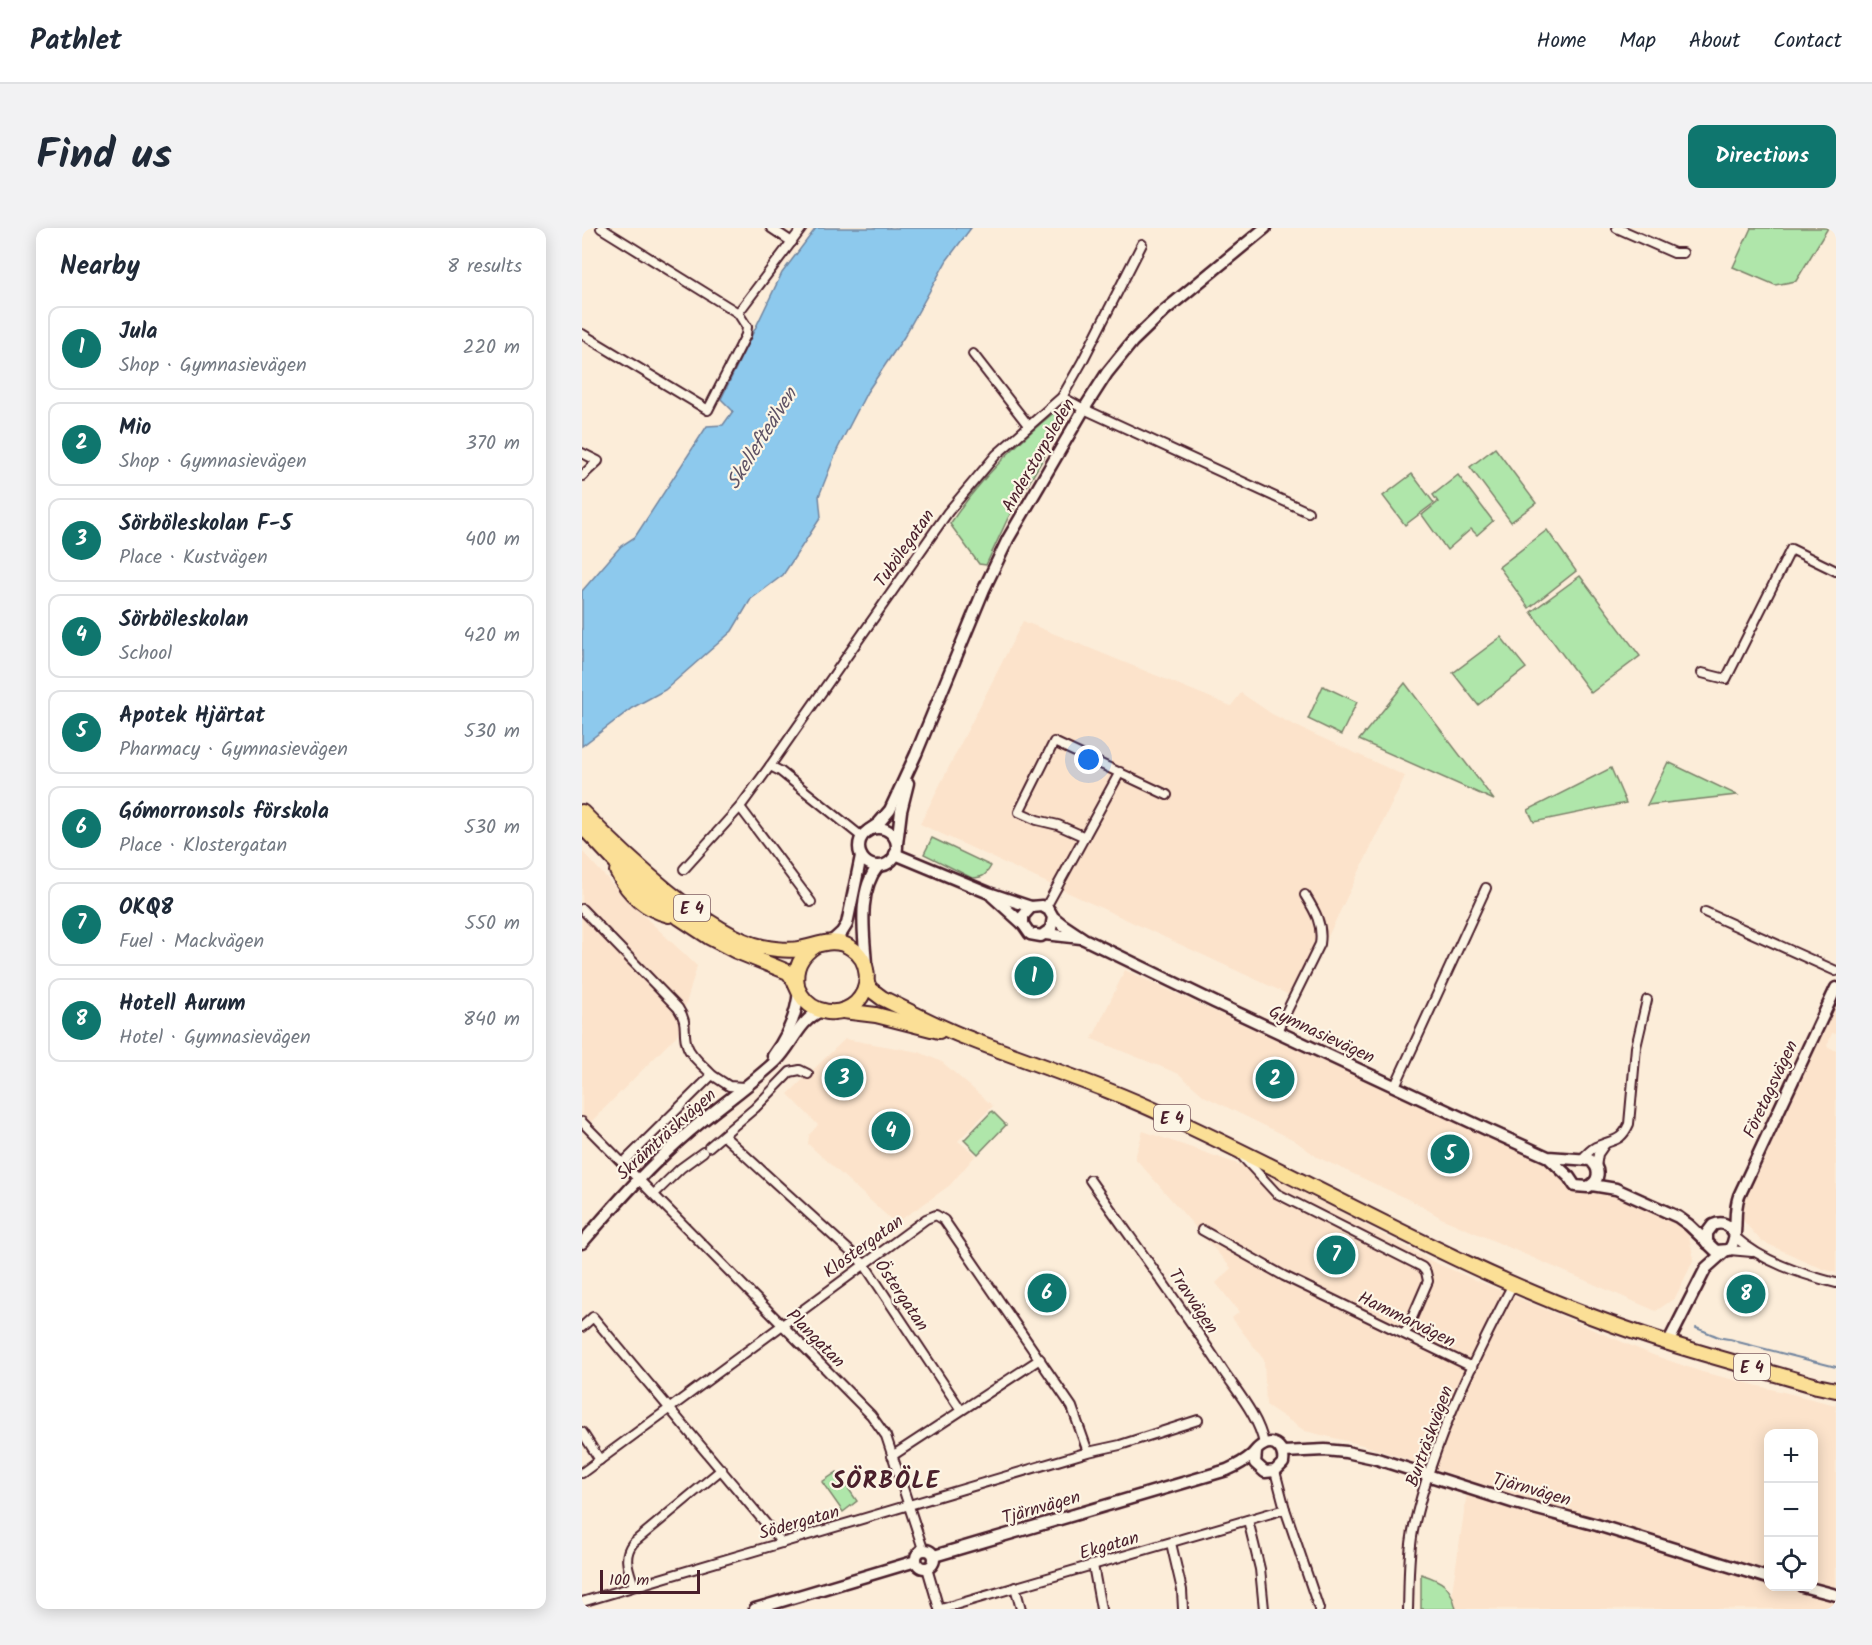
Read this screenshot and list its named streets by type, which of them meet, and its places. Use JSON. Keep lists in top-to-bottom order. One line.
{"streets":{"highway":["E 4"],"street":["Anderstorpsleden","Tubölegatan","Gymnasievägen","Företagsvägen","Skråmträskvägen","Klostergatan","Östergatan","Travvägen","Hammarvägen","Plangatan","Burträskvägen","Tjärnvägen","Södergatan","Ekgatan"]},"crossings":[["E 4","Skråmträskvägen"],["E 4","Burträskvägen"],["Skråmträskvägen","Plangatan"],["Klostergatan","Östergatan"],["Klostergatan","Plangatan"],["Klostergatan","Södergatan"],["Travvägen","Tjärnvägen"],["Hammarvägen","Burträskvägen"],["Plangatan","Tjärnvägen"],["Plangatan","Södergatan"],["Burträskvägen","Tjärnvägen"]],"districts":["SÖRBÖLE"],"water":["Skellefteälven"],"scale_bar":"100 m","page":{"header":"Pathlet","nav":["Home","Map","About","Contact"],"title":"Find us","buttons":"Directions","heading":["Nearby","8 results"],"list":[{"mark":"1","name":"Jula","note":"Shop · Gymnasievägen","value":"220 m"},{"mark":"2","name":"Mio","note":"Shop · Gymnasievägen","value":"370 m"},{"mark":"3","name":"Sörböleskolan F-5","note":"Place · Kustvägen","value":"400 m"},{"mark":"4","name":"Sörböleskolan","note":"School","value":"420 m"},{"mark":"5","name":"Apotek Hjärtat","note":"Pharmacy · Gymnasievägen","value":"530 m"},{"mark":"6","name":"Gómorronsols förskola","note":"Place · Klostergatan","value":"530 m"},{"mark":"7","name":"OKQ8","note":"Fuel · Mackvägen","value":"550 m"},{"mark":"8","name":"Hotell Aurum","note":"Hotel · Gymnasievägen","value":"840 m"}],"pins":["1","3","2","4","5","7","6","8"],"map_buttons":["+","−"],"scale":"100 m"}}
